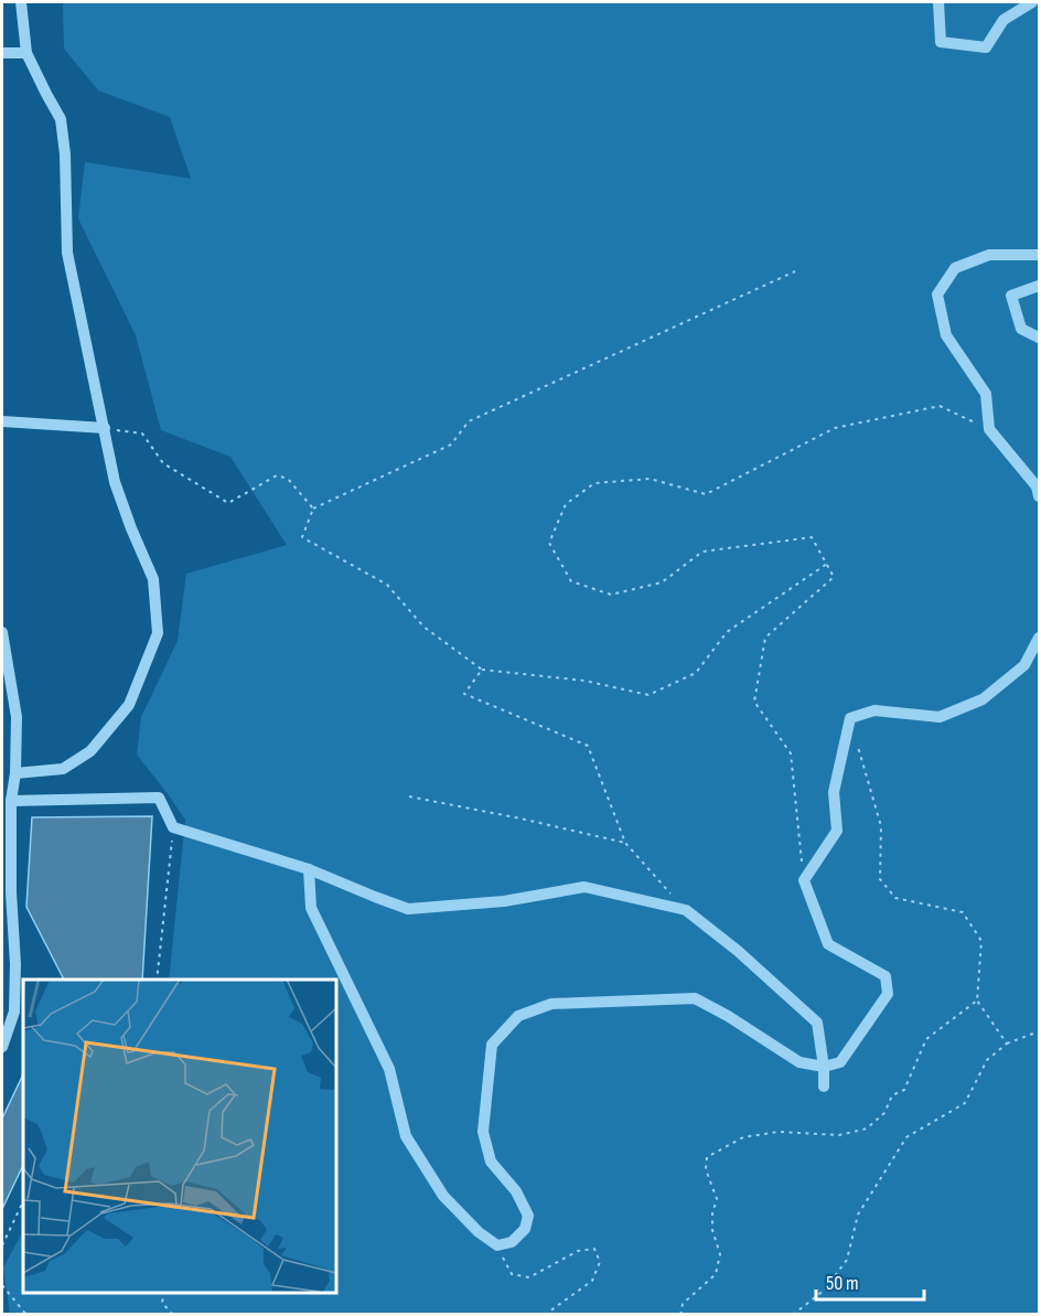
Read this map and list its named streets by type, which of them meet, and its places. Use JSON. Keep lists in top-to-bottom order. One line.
{"scale_bar":"50 m"}
